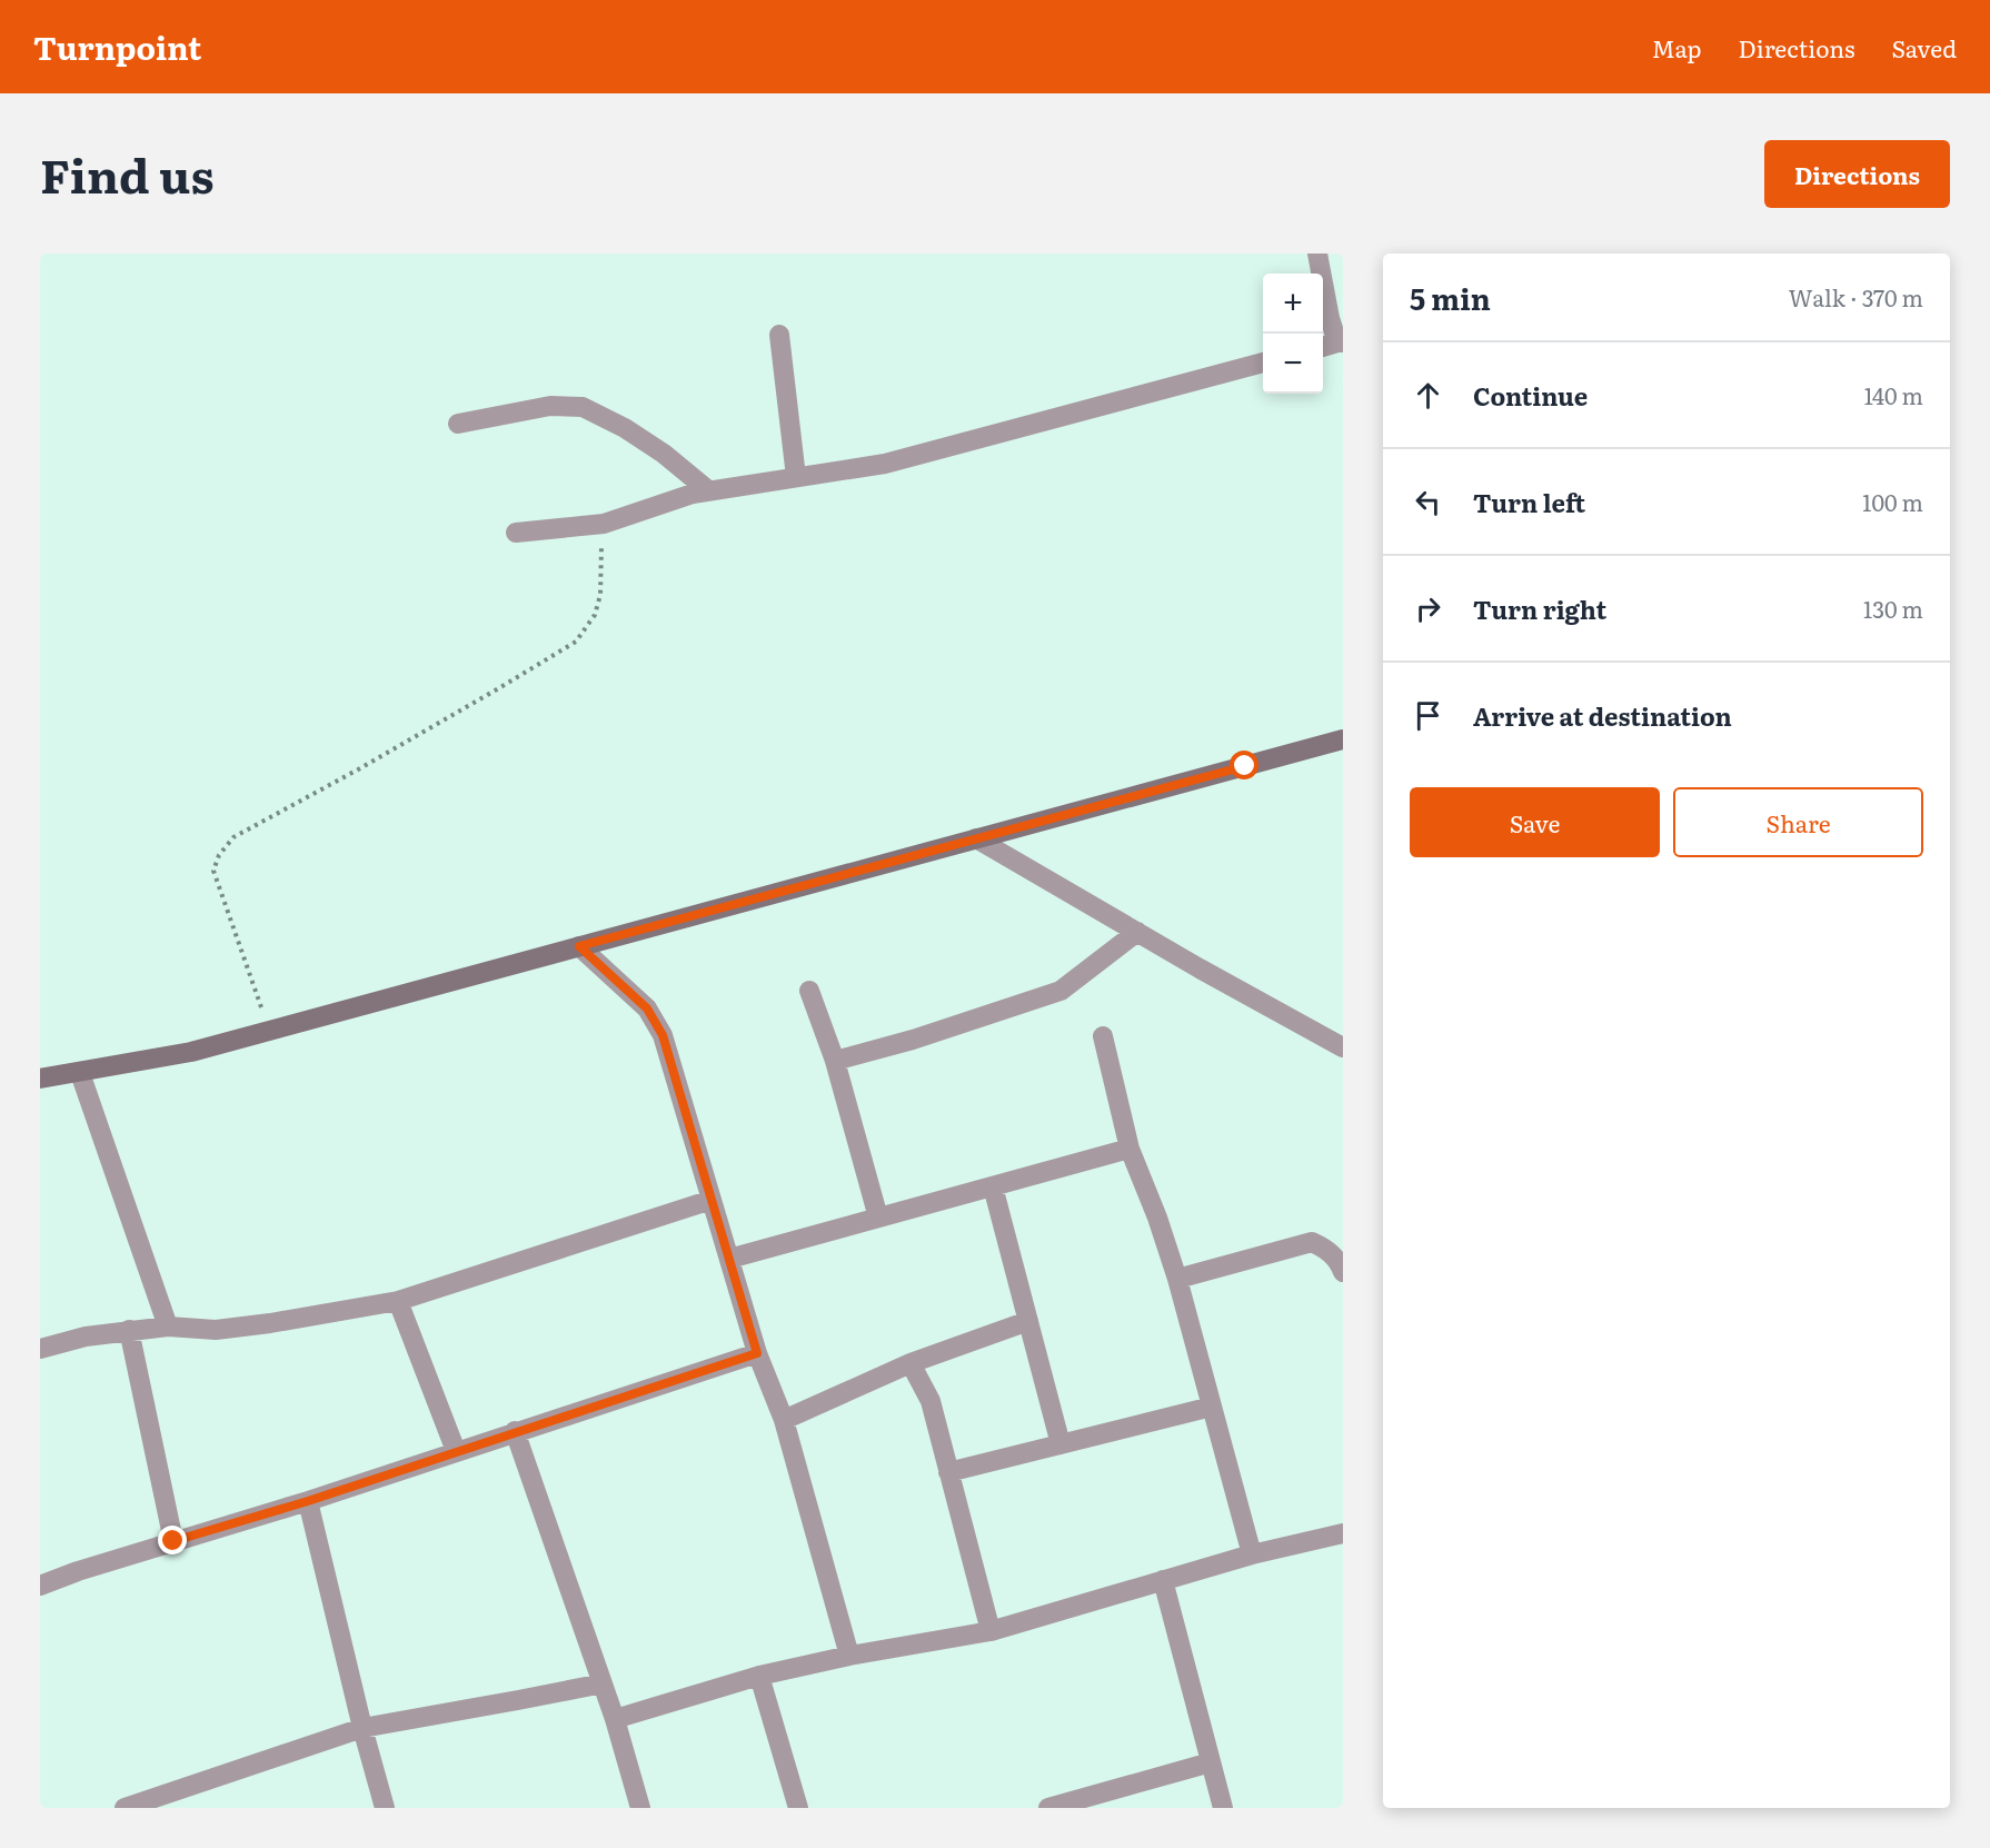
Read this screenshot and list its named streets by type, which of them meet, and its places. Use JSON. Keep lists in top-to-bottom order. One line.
{"page":{"header":"Turnpoint","nav":["Map","Directions","Saved"],"title":"Find us","buttons":["Directions",["Save","Share"]],"heading":["5 min","Walk · 370 m"],"map_buttons":["+","−"],"list":[["Continue","140 m"],["Turn left","100 m"],["Turn right","130 m"],"Arrive at destination"]}}
